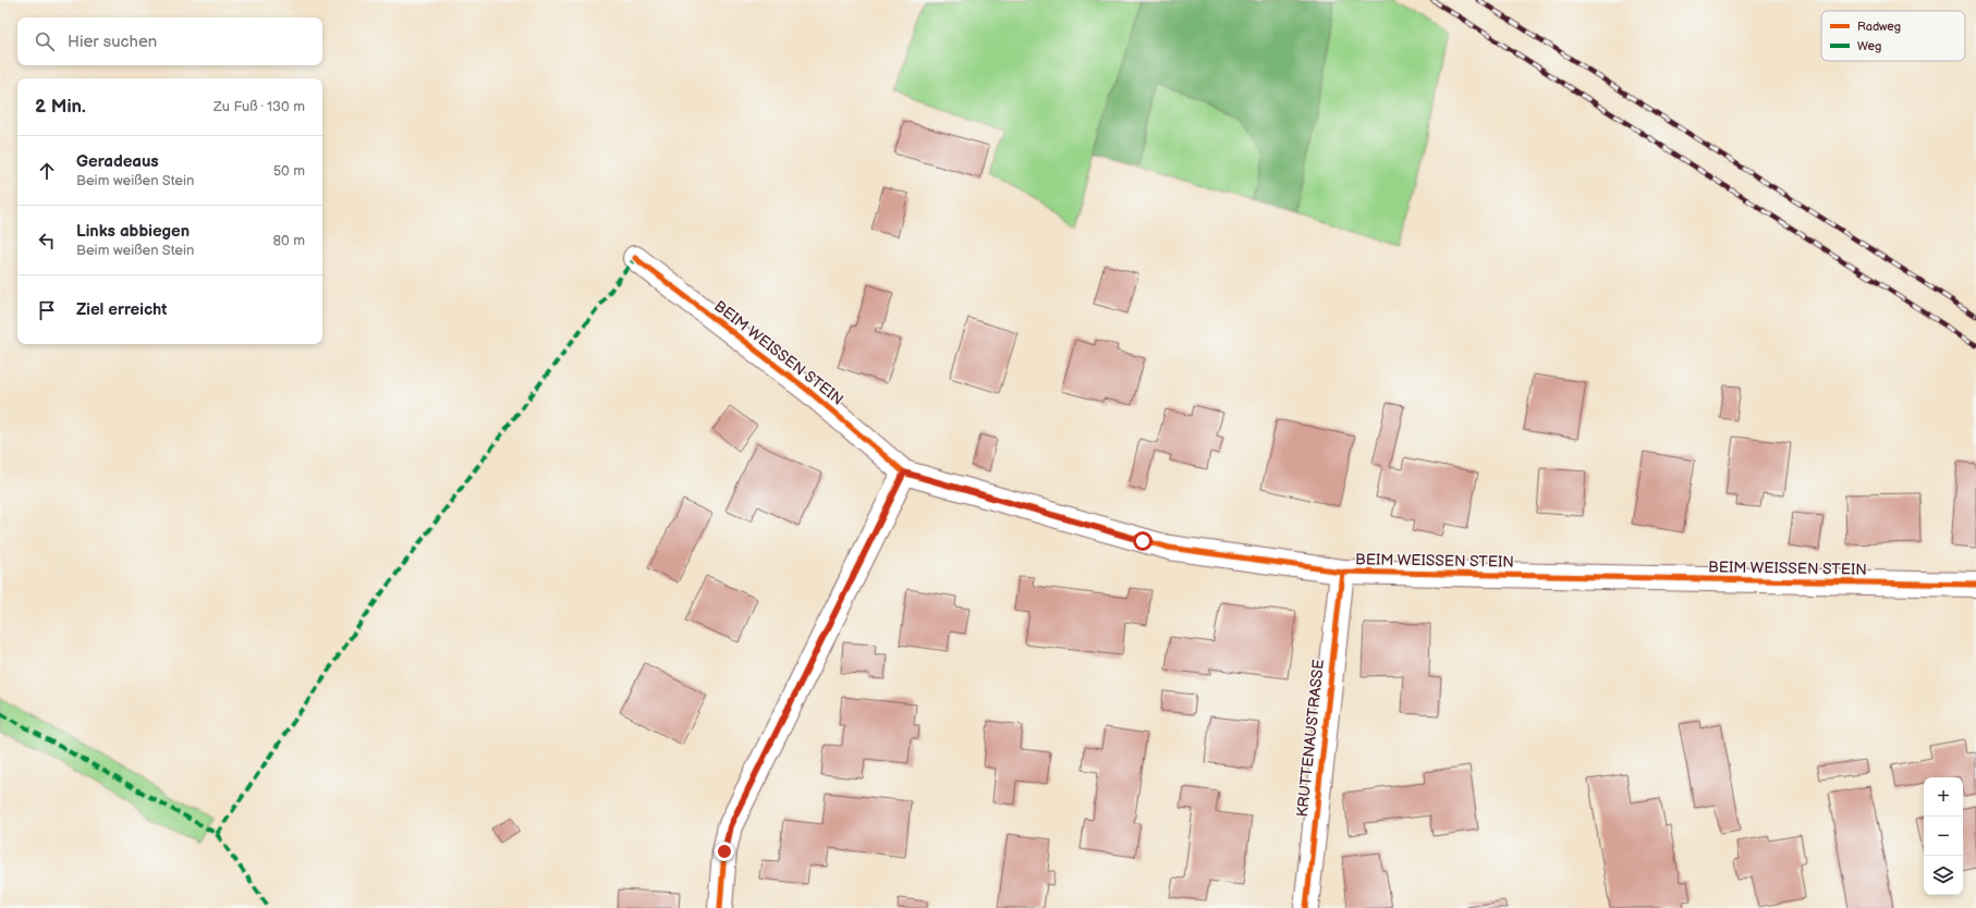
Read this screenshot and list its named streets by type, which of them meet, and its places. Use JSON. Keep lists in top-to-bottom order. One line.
{"streets":{"street":["BEIM WEISSEN STEIN","KRUTTENAUSTRASSE"]},"crossings":[["BEIM WEISSEN STEIN","KRUTTENAUSTRASSE"]],"legend":["Radweg","Weg"],"page":{"search":"Hier suchen","heading":["2 Min.","Zu Fuß · 130 m"],"list":[["Geradeaus","Beim weißen Stein","50 m"],["Links abbiegen","Beim weißen Stein","80 m"],"Ziel erreicht"],"map_buttons":["+","−"]}}
